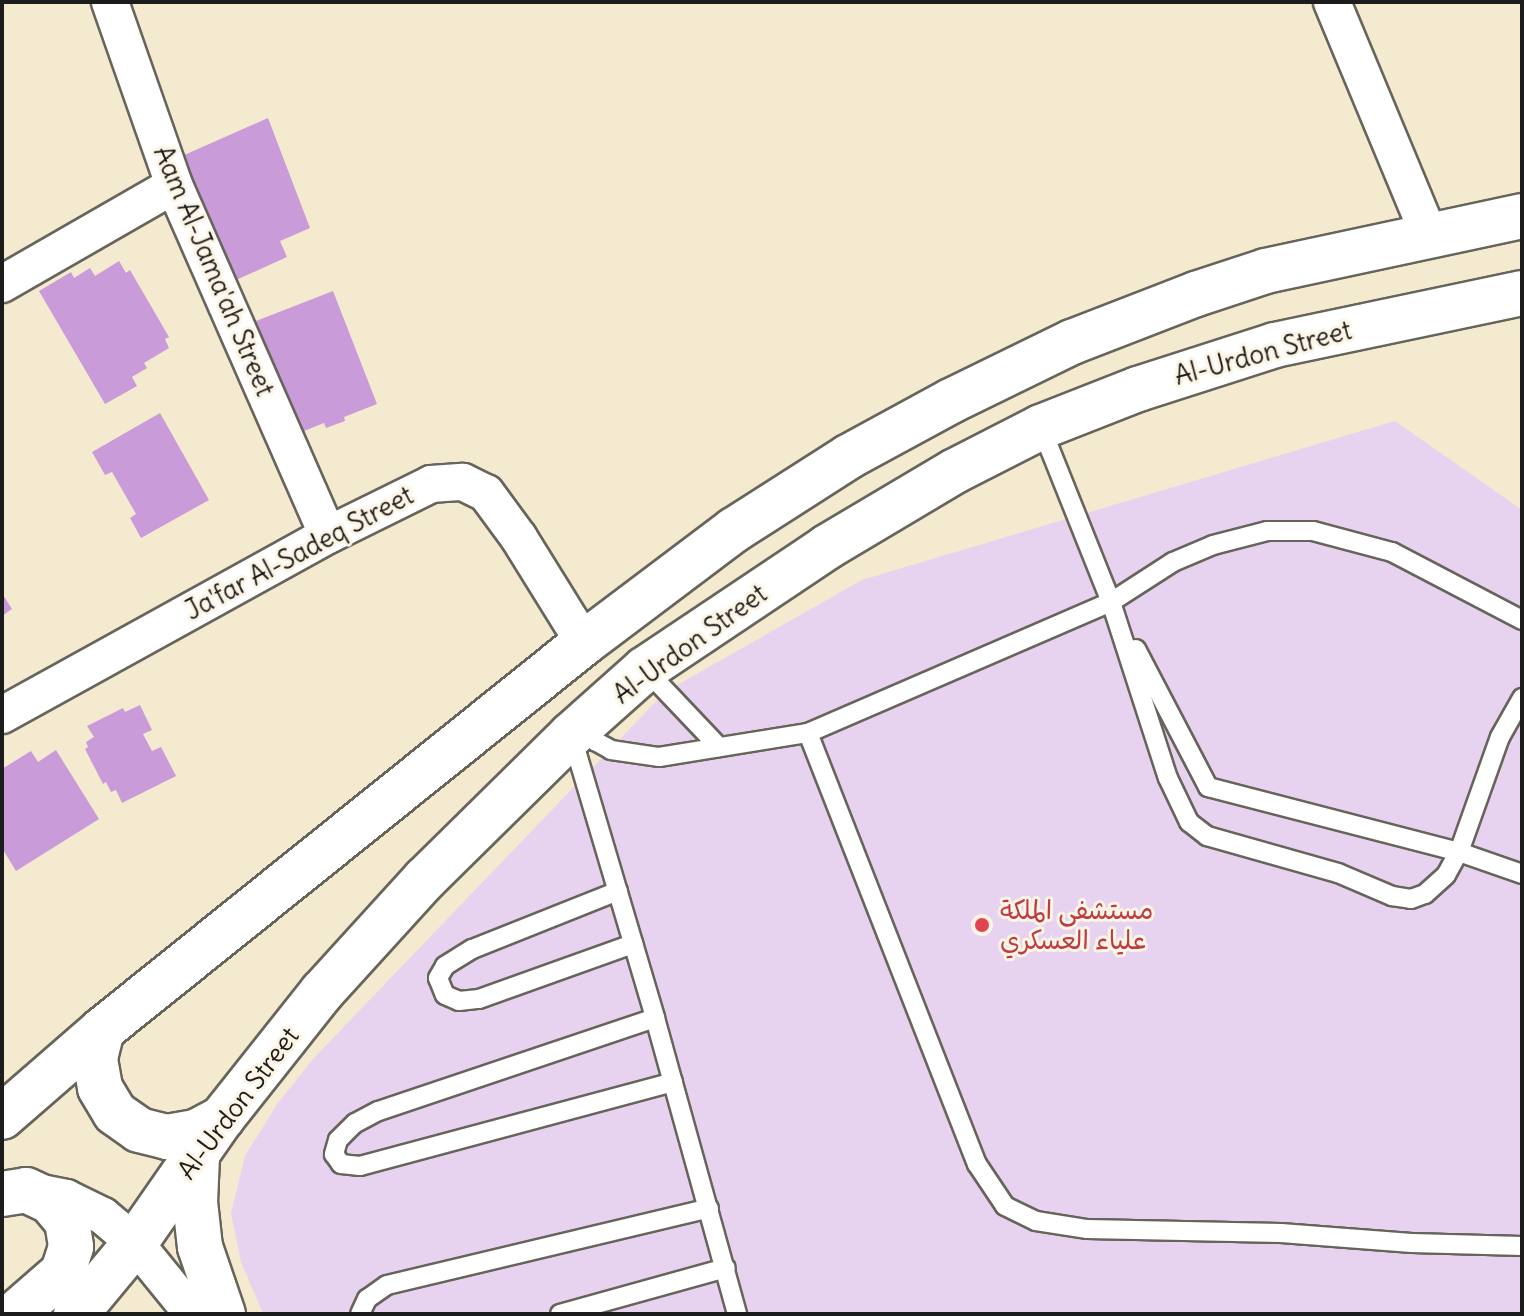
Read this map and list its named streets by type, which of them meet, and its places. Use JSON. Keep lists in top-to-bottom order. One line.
{"streets":{"highway":["Al-Urdon Street"],"street":["Aam Al-Jama'ah Street","Ja'far Al-Sadeq Street"]},"crossings":[["Aam Al-Jama'ah Street","Ja'far Al-Sadeq Street"]],"places":["مستشفى الملكة علياء العسكري"]}
